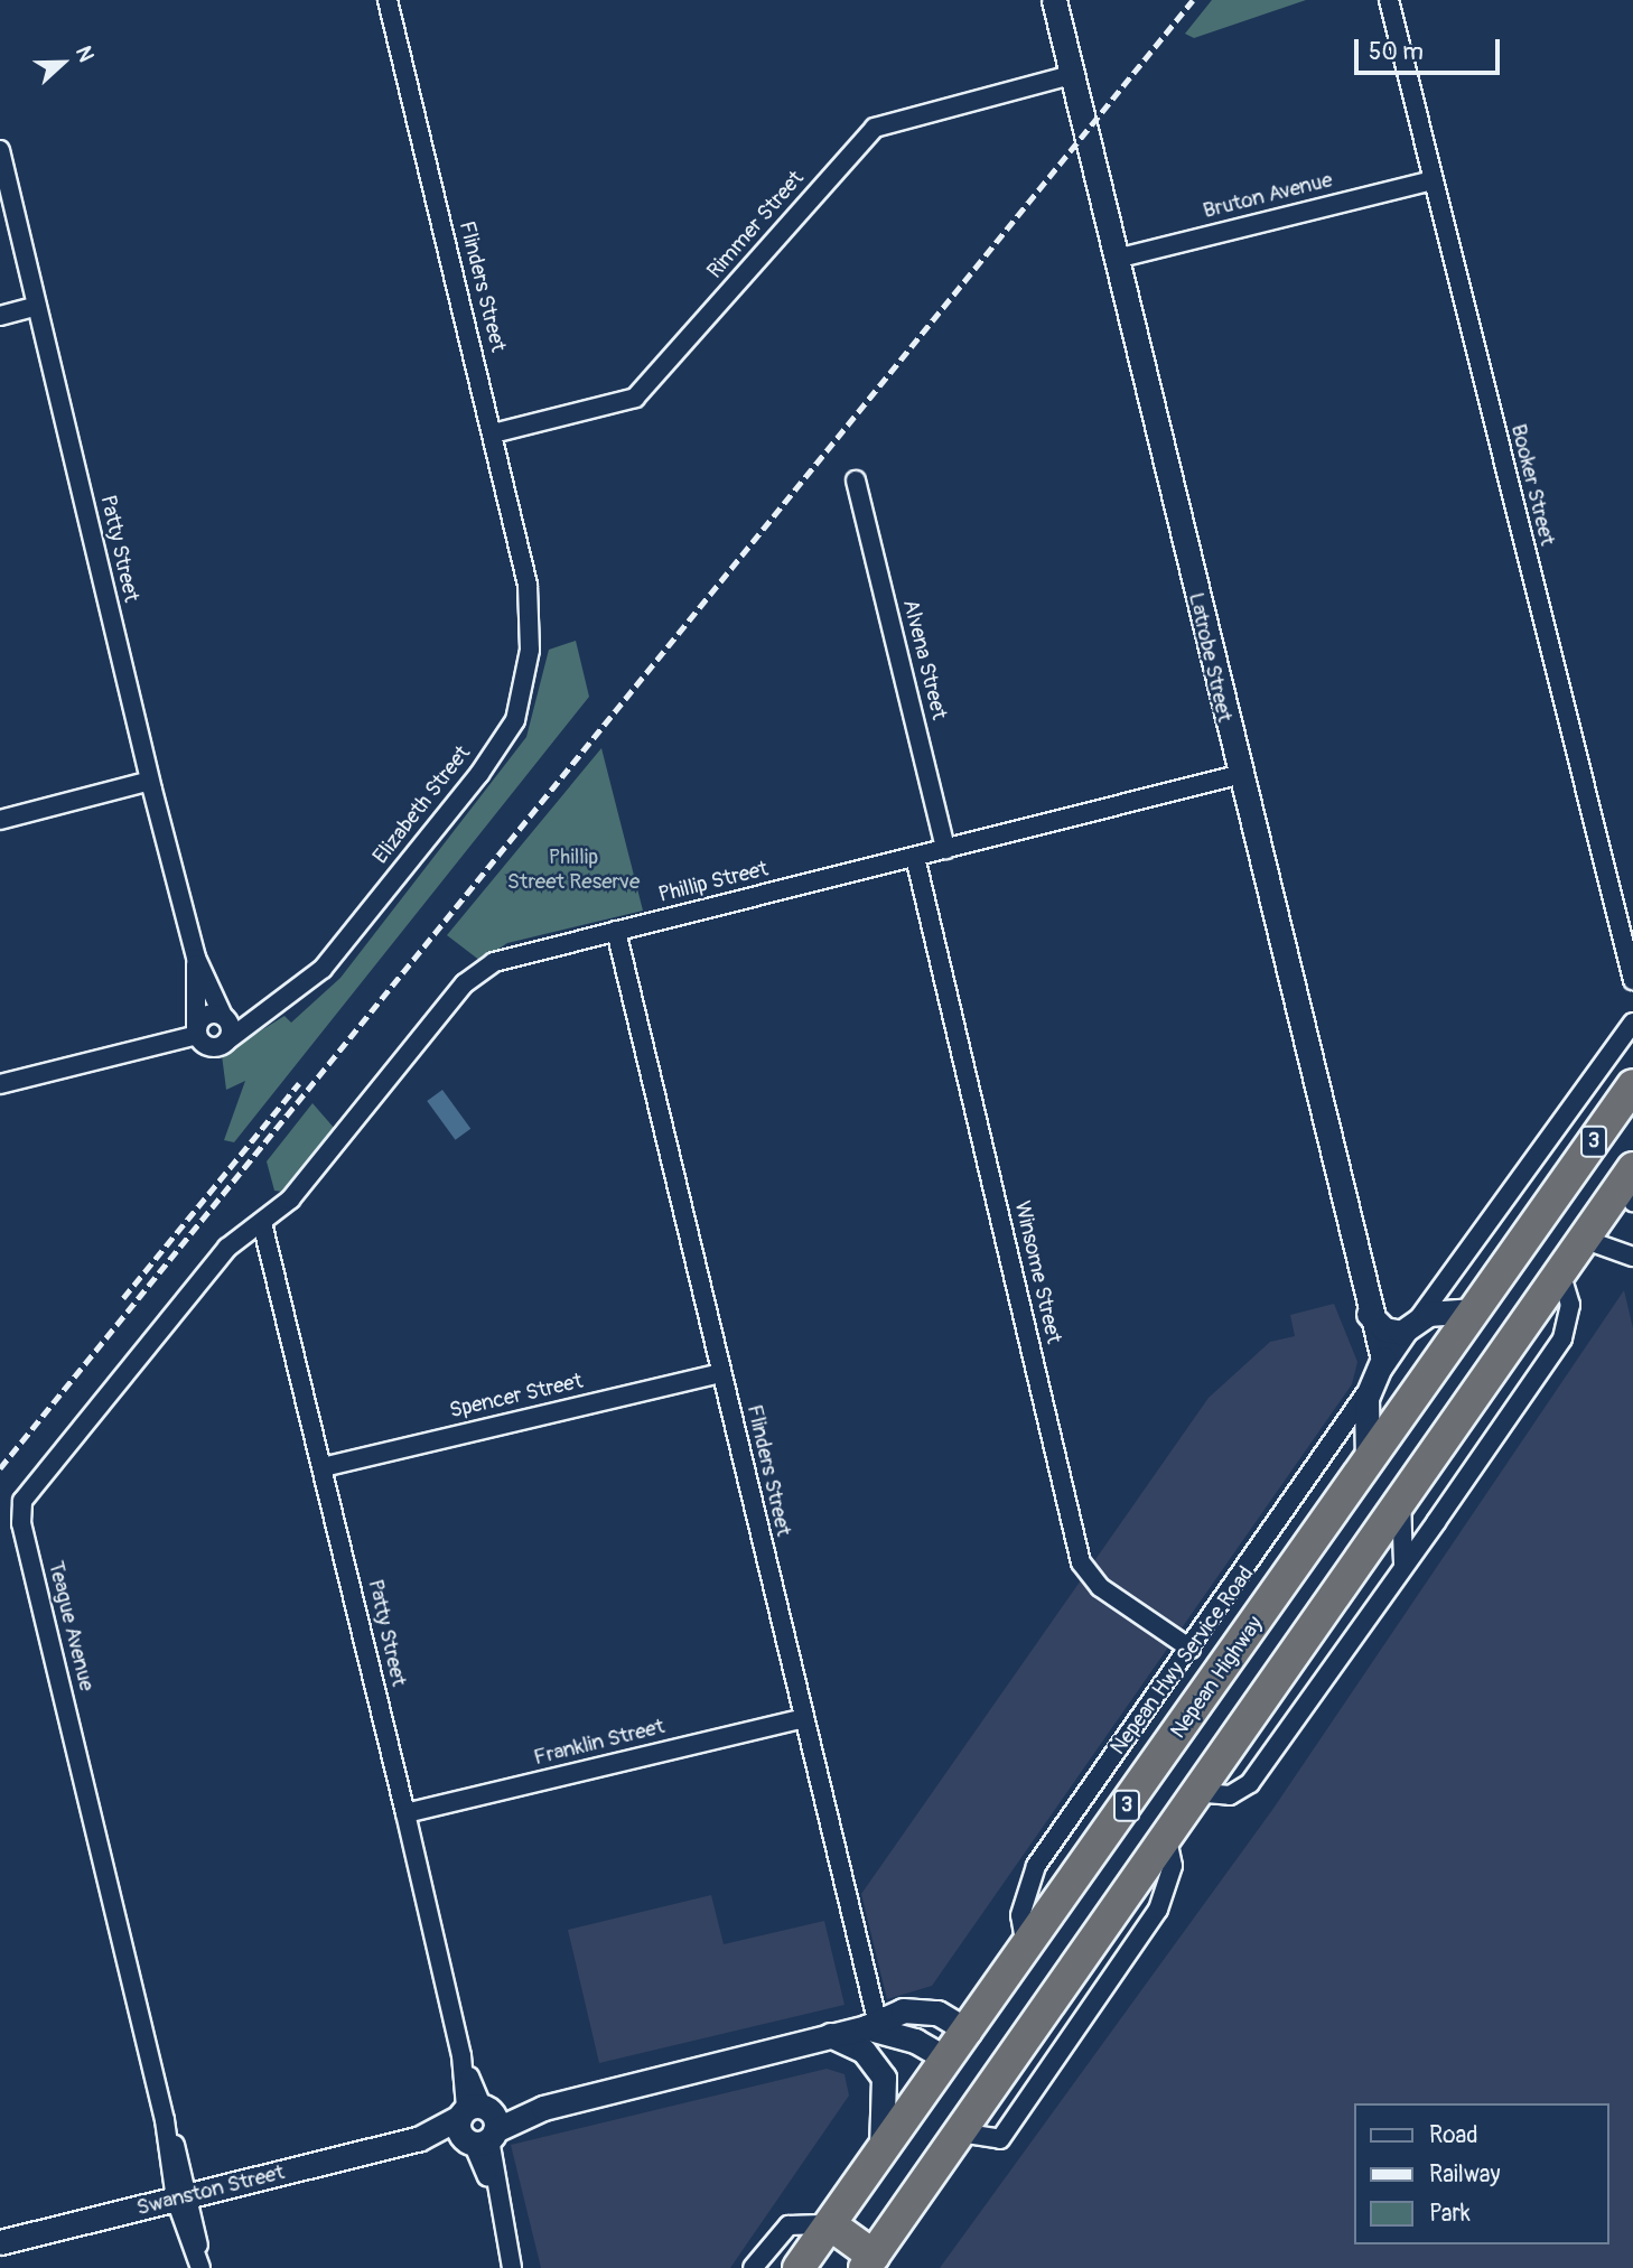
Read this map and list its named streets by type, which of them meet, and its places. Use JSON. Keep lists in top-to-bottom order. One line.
{"streets":{"highway":["3","Nepean Highway"],"street":["Bruton Avenue","Rimmer Street","Flinders Street","Booker Street","Patty Street","Latrobe Street","Alvena Street","Elizabeth Street","Phillip Street","Winsome Street","Spencer Street","Teague Avenue","Nepean Hwy Service Road","Franklin Street","Swanston Street"]},"crossings":[["Bruton Avenue","Booker Street"],["Bruton Avenue","Latrobe Street"],["Rimmer Street","Flinders Street"],["Rimmer Street","Latrobe Street"],["Flinders Street","Elizabeth Street"],["Flinders Street","Phillip Street"],["Flinders Street","Spencer Street"],["Flinders Street","Franklin Street"],["Flinders Street","Swanston Street"],["Patty Street","Elizabeth Street"],["Patty Street","Phillip Street"],["Patty Street","Spencer Street"],["Patty Street","Teague Avenue"],["Patty Street","Franklin Street"],["Patty Street","Swanston Street"],["Latrobe Street","Phillip Street"],["Latrobe Street","Nepean Hwy Service Road"],["Latrobe Street","Nepean Highway"],["Alvena Street","Phillip Street"],["Phillip Street","Winsome Street"],["Phillip Street","Teague Avenue"],["Winsome Street","Nepean Hwy Service Road"],["Teague Avenue","Swanston Street"],["Nepean Hwy Service Road","Nepean Highway"],["Nepean Highway","Swanston Street"]],"parks":["Phillip Street Reserve"],"legend":["Road","Railway","Park"],"scale_bar":"50 m","north":"right"}
